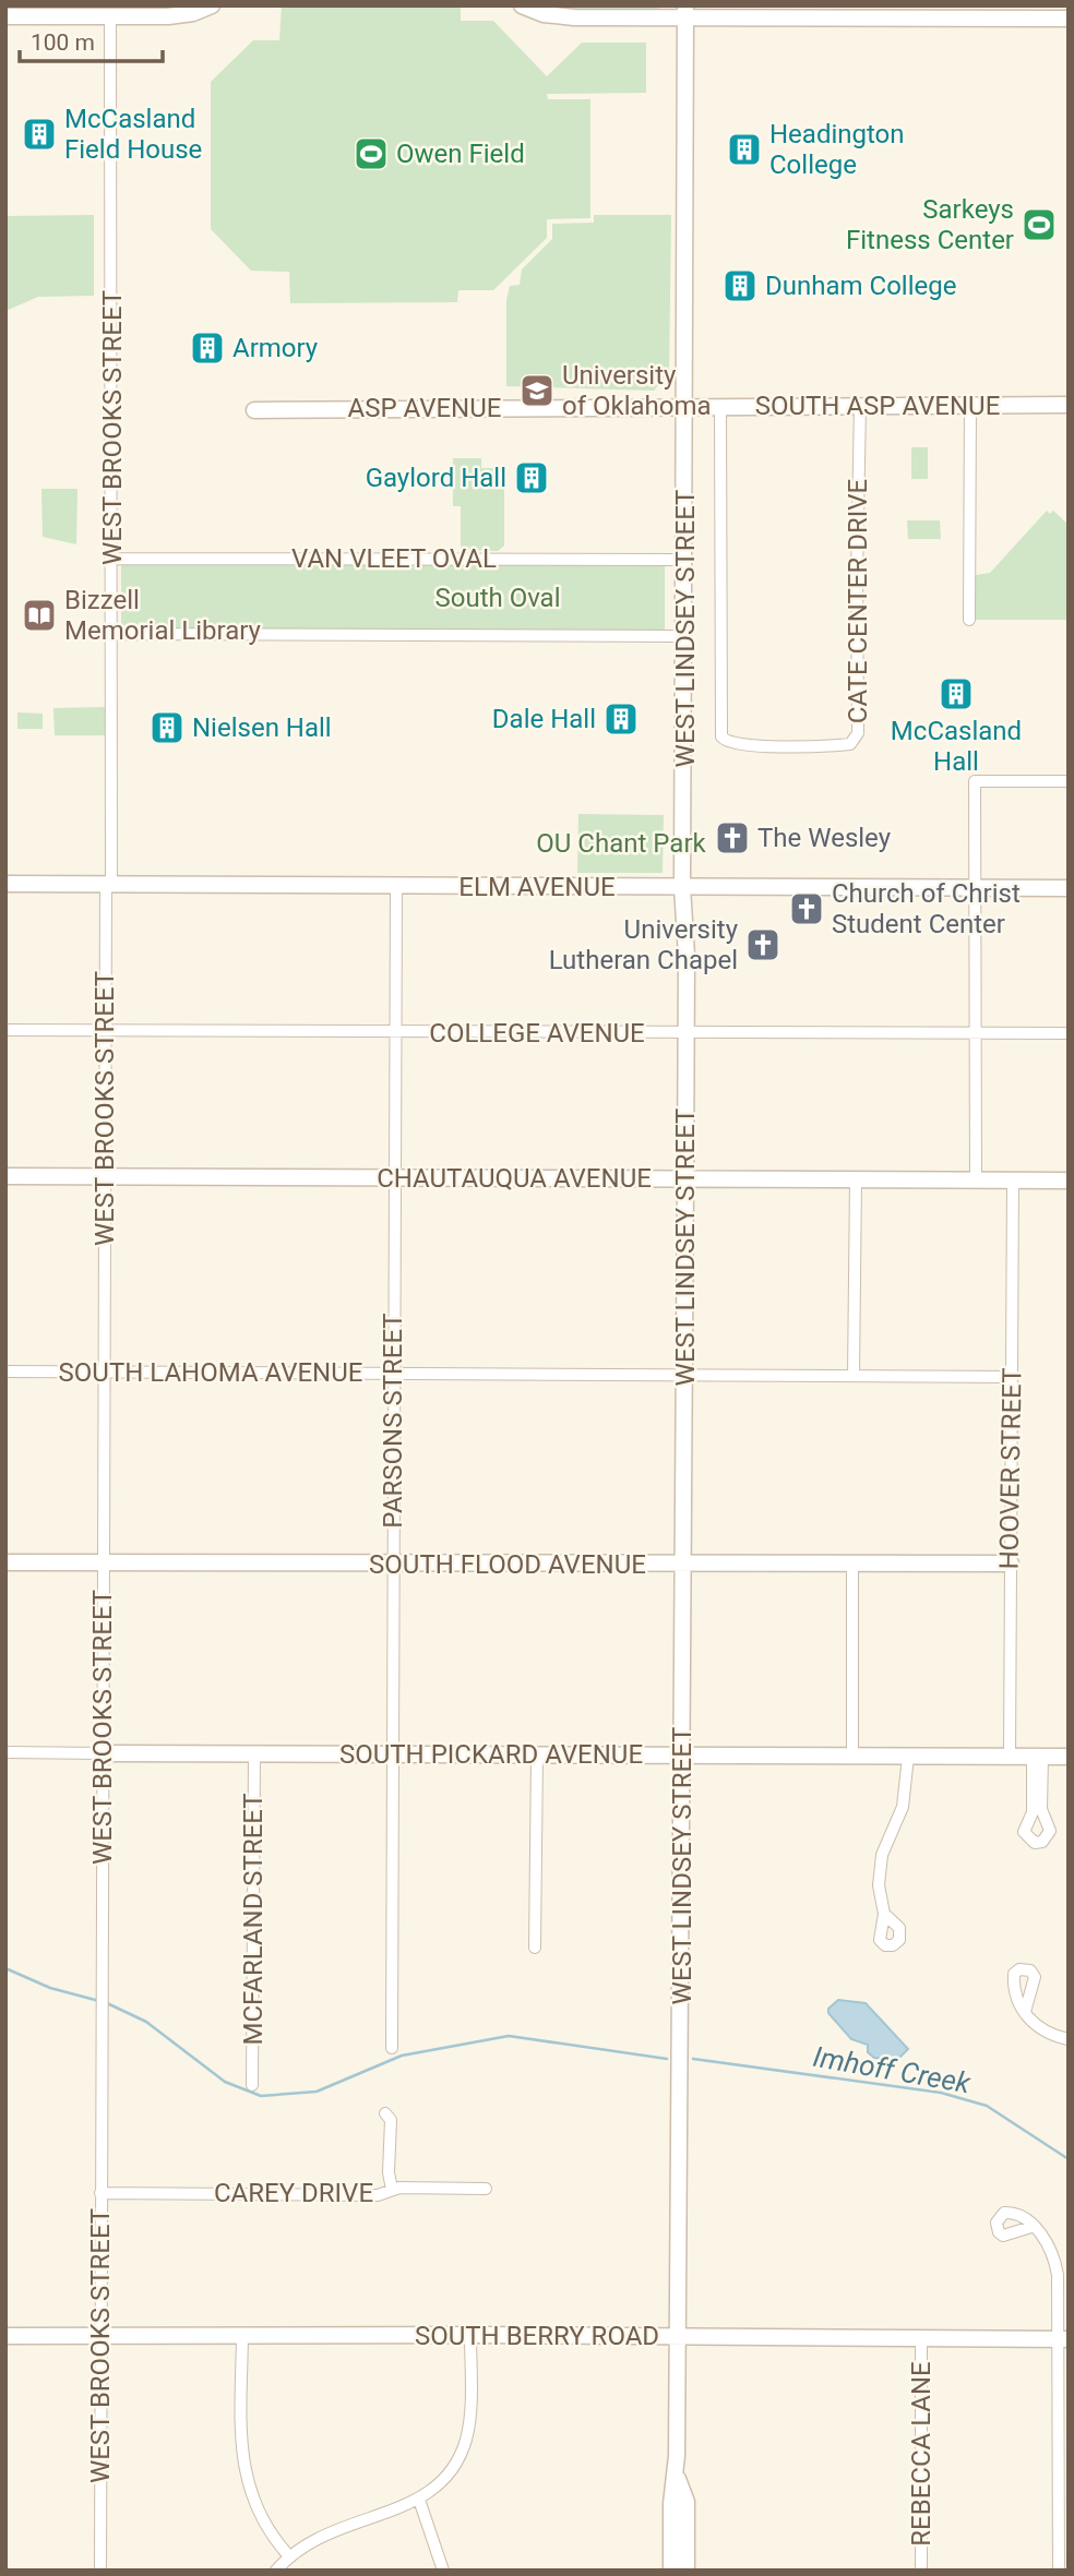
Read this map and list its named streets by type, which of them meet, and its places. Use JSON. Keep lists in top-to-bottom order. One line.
{"streets":{"street":["SOUTH ASP AVENUE","ASP AVENUE","WEST BROOKS STREET","VAN VLEET OVAL","CATE CENTER DRIVE","WEST LINDSEY STREET","ELM AVENUE","COLLEGE AVENUE","CHAUTAUQUA AVENUE","SOUTH LAHOMA AVENUE","PARSONS STREET","HOOVER STREET","SOUTH FLOOD AVENUE","SOUTH PICKARD AVENUE","MCFARLAND STREET","CAREY DRIVE","SOUTH BERRY ROAD","REBECCA LANE"]},"crossings":[["SOUTH ASP AVENUE","ASP AVENUE"],["SOUTH ASP AVENUE","CATE CENTER DRIVE"],["SOUTH ASP AVENUE","WEST LINDSEY STREET"],["ASP AVENUE","WEST LINDSEY STREET"],["WEST BROOKS STREET","VAN VLEET OVAL"],["WEST BROOKS STREET","ELM AVENUE"],["WEST BROOKS STREET","COLLEGE AVENUE"],["WEST BROOKS STREET","CHAUTAUQUA AVENUE"],["WEST BROOKS STREET","SOUTH LAHOMA AVENUE"],["WEST BROOKS STREET","SOUTH FLOOD AVENUE"],["WEST BROOKS STREET","SOUTH PICKARD AVENUE"],["WEST BROOKS STREET","CAREY DRIVE"],["WEST BROOKS STREET","SOUTH BERRY ROAD"],["WEST LINDSEY STREET","ELM AVENUE"],["WEST LINDSEY STREET","COLLEGE AVENUE"],["WEST LINDSEY STREET","CHAUTAUQUA AVENUE"],["WEST LINDSEY STREET","SOUTH LAHOMA AVENUE"],["WEST LINDSEY STREET","SOUTH FLOOD AVENUE"],["WEST LINDSEY STREET","SOUTH PICKARD AVENUE"],["WEST LINDSEY STREET","SOUTH BERRY ROAD"],["ELM AVENUE","PARSONS STREET"],["COLLEGE AVENUE","PARSONS STREET"],["CHAUTAUQUA AVENUE","PARSONS STREET"],["CHAUTAUQUA AVENUE","HOOVER STREET"],["SOUTH LAHOMA AVENUE","PARSONS STREET"],["SOUTH LAHOMA AVENUE","HOOVER STREET"],["PARSONS STREET","SOUTH FLOOD AVENUE"],["PARSONS STREET","SOUTH PICKARD AVENUE"],["HOOVER STREET","SOUTH FLOOD AVENUE"],["HOOVER STREET","SOUTH PICKARD AVENUE"],["SOUTH PICKARD AVENUE","MCFARLAND STREET"],["SOUTH BERRY ROAD","REBECCA LANE"]],"water":["Imhoff Creek"],"parks":["South Oval","OU Chant Park"],"places":{"building":["McCasland Field House","Headington College","Dunham College","Armory","Gaylord Hall","McCasland Hall","Dale Hall","Nielsen Hall"],"sports":["Owen Field","Sarkeys Fitness Center"],"school or university":["University of Oklahoma"],"library":["Bizzell Memorial Library"],"church":["The Wesley","Church of Christ Student Center","University Lutheran Chapel"]},"scale_bar":"100 m"}
